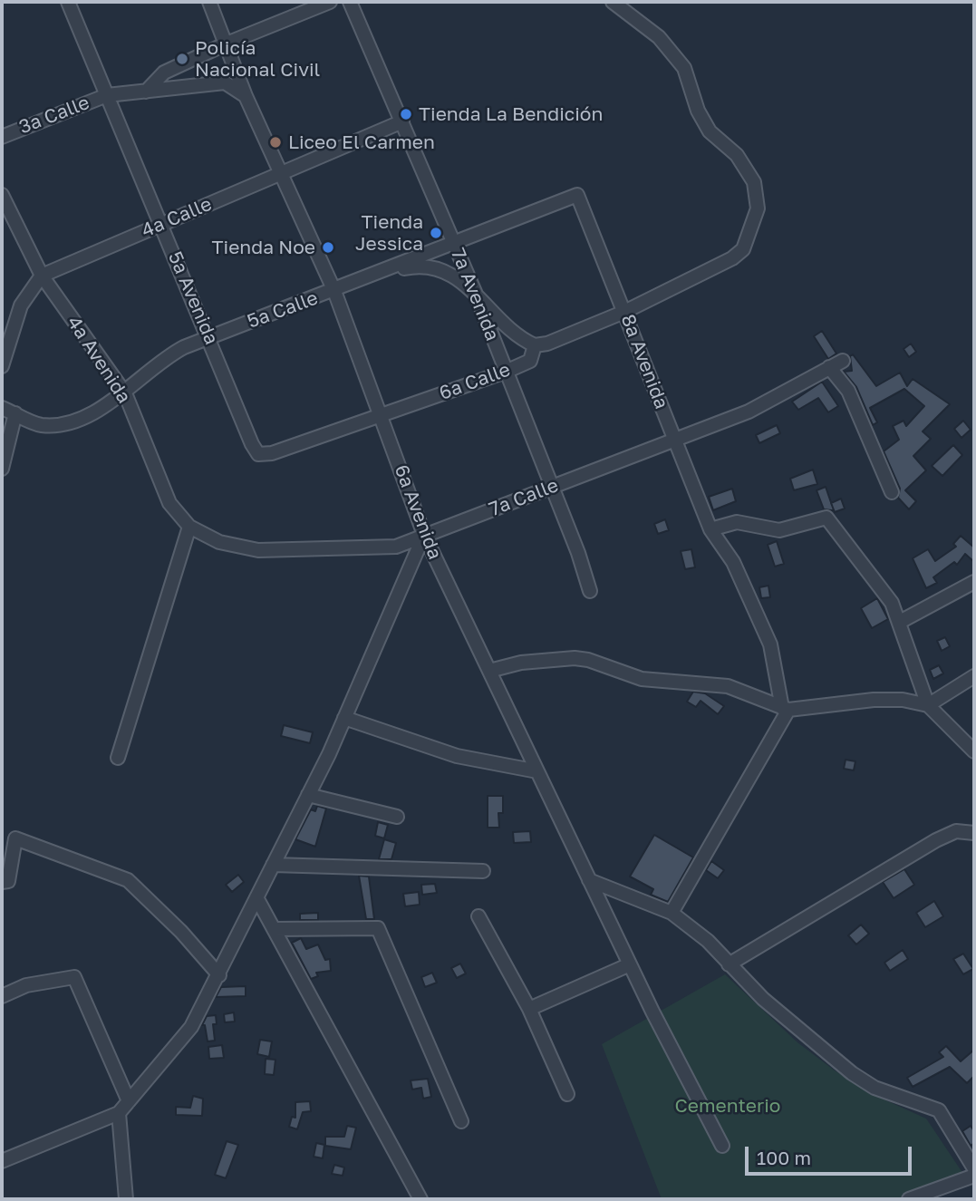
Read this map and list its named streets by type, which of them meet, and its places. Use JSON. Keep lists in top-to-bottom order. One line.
{"streets":{"street":["3a Calle","4a Calle","7a Avenida","5a Avenida","5a Calle","4a Avenida","8a Avenida","6a Calle","7a Calle","6a Avenida"]},"crossings":[["3a Calle","5a Avenida"],["3a Calle","6a Avenida"],["4a Calle","7a Avenida"],["4a Calle","5a Avenida"],["4a Calle","4a Avenida"],["4a Calle","6a Avenida"],["7a Avenida","5a Calle"],["7a Avenida","6a Calle"],["7a Avenida","7a Calle"],["5a Avenida","5a Calle"],["5a Avenida","6a Calle"],["5a Calle","4a Avenida"],["5a Calle","8a Avenida"],["5a Calle","6a Avenida"],["4a Avenida","7a Calle"],["8a Avenida","7a Calle"],["6a Calle","6a Avenida"],["7a Calle","6a Avenida"]],"parks":["Cementerio"],"places":["Policía Nacional Civil","Tienda La Bendición","Liceo El Carmen","Tienda Jessica","Tienda Noe"],"scale_bar":"100 m"}
